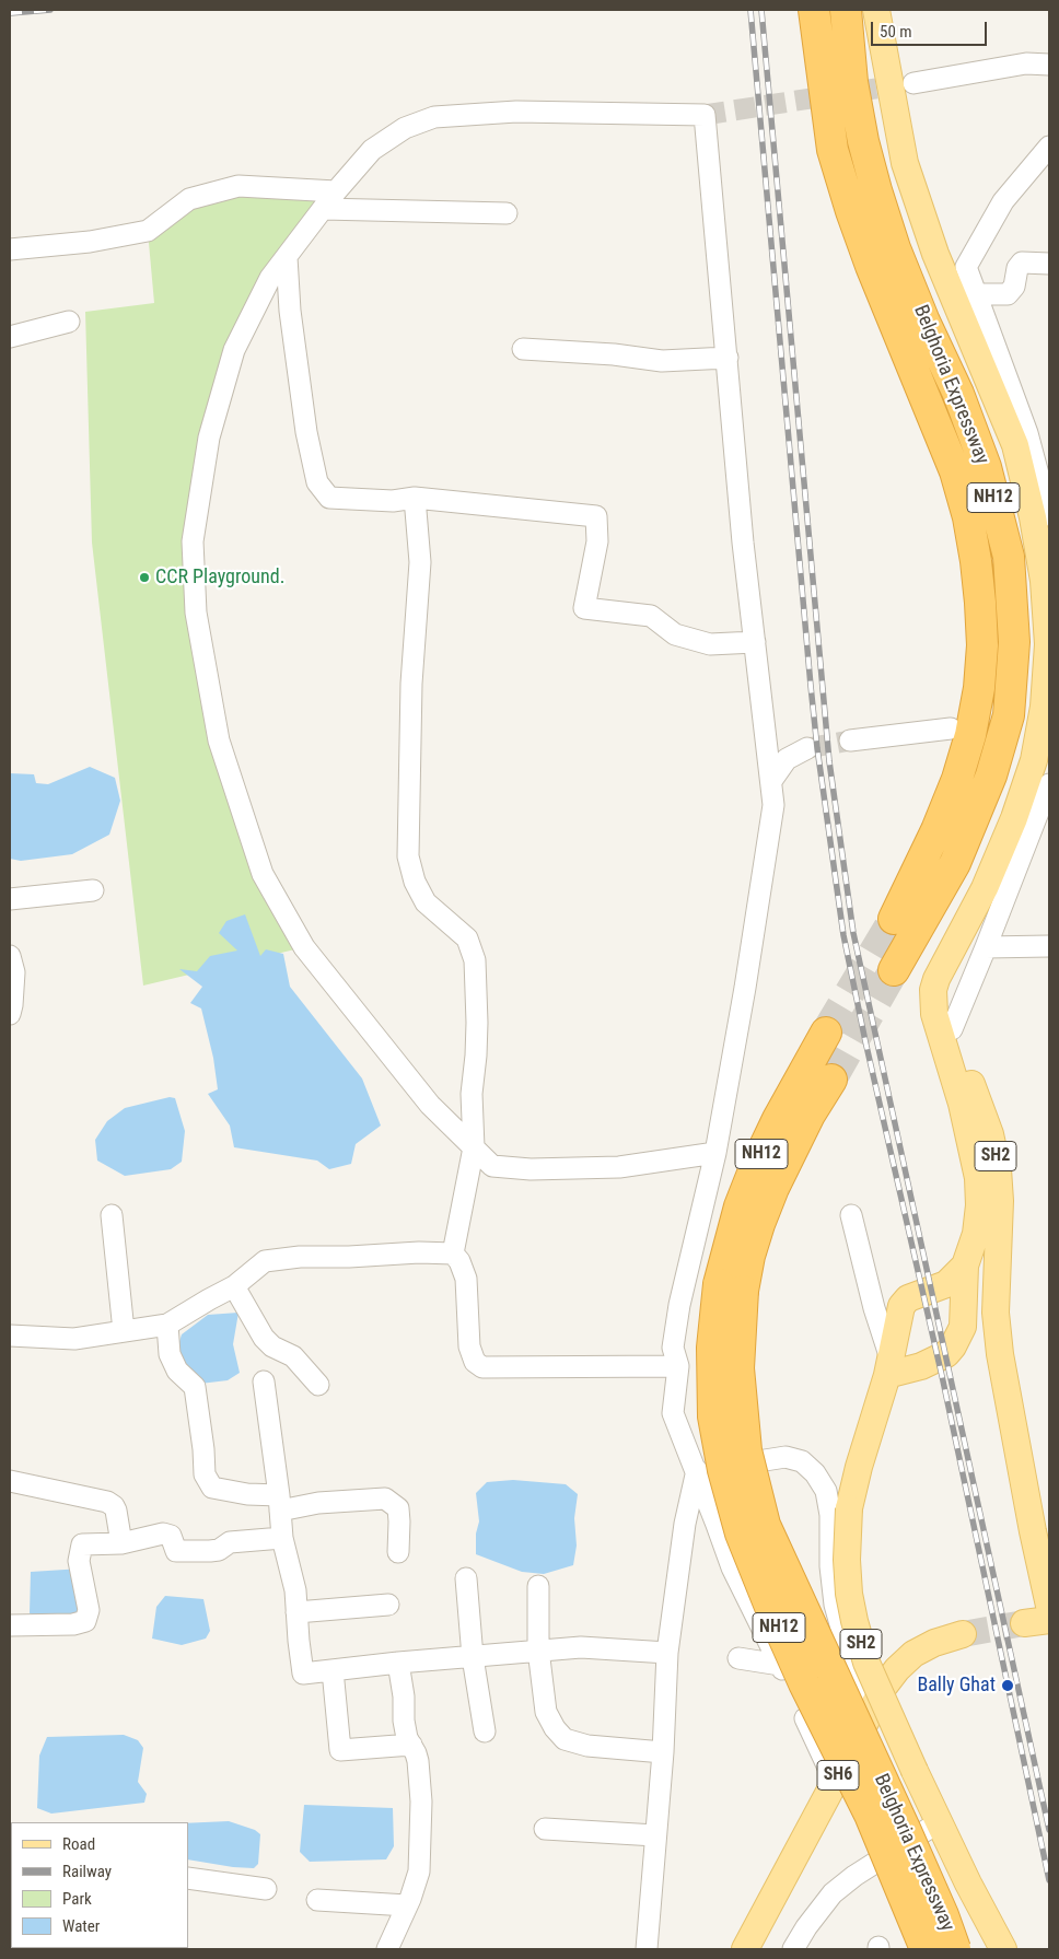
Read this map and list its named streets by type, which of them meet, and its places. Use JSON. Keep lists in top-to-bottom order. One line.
{"streets":{"highway":["Belghoria Expressway","NH12"],"main road":["SH2","SH6"]},"places":["CCR Playground.","Bally Ghat"],"legend":["Road","Railway","Park","Water"],"scale_bar":"50 m"}
